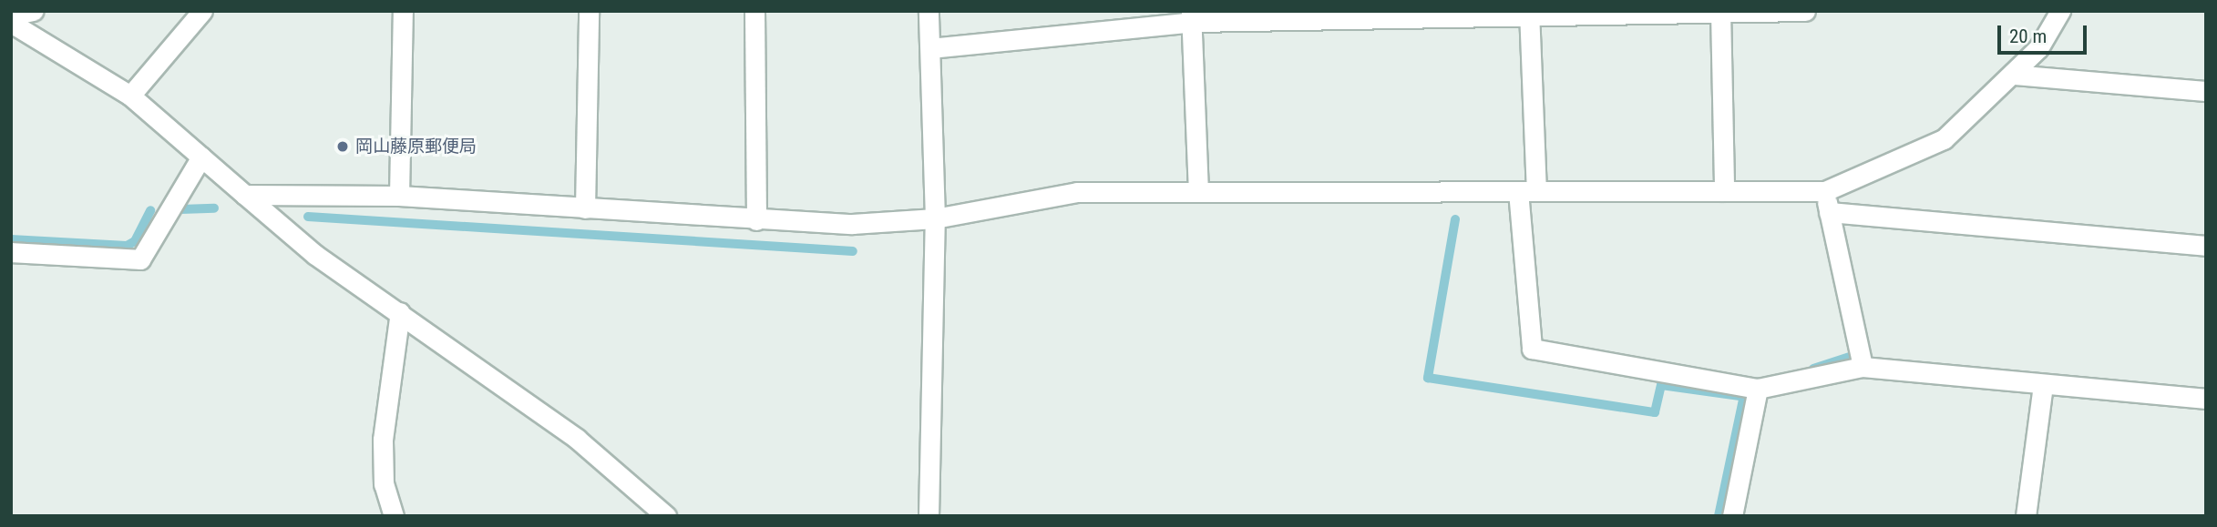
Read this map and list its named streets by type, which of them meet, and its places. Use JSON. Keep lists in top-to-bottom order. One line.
{"places":["岡山藤原郵便局"],"scale_bar":"20 m"}
